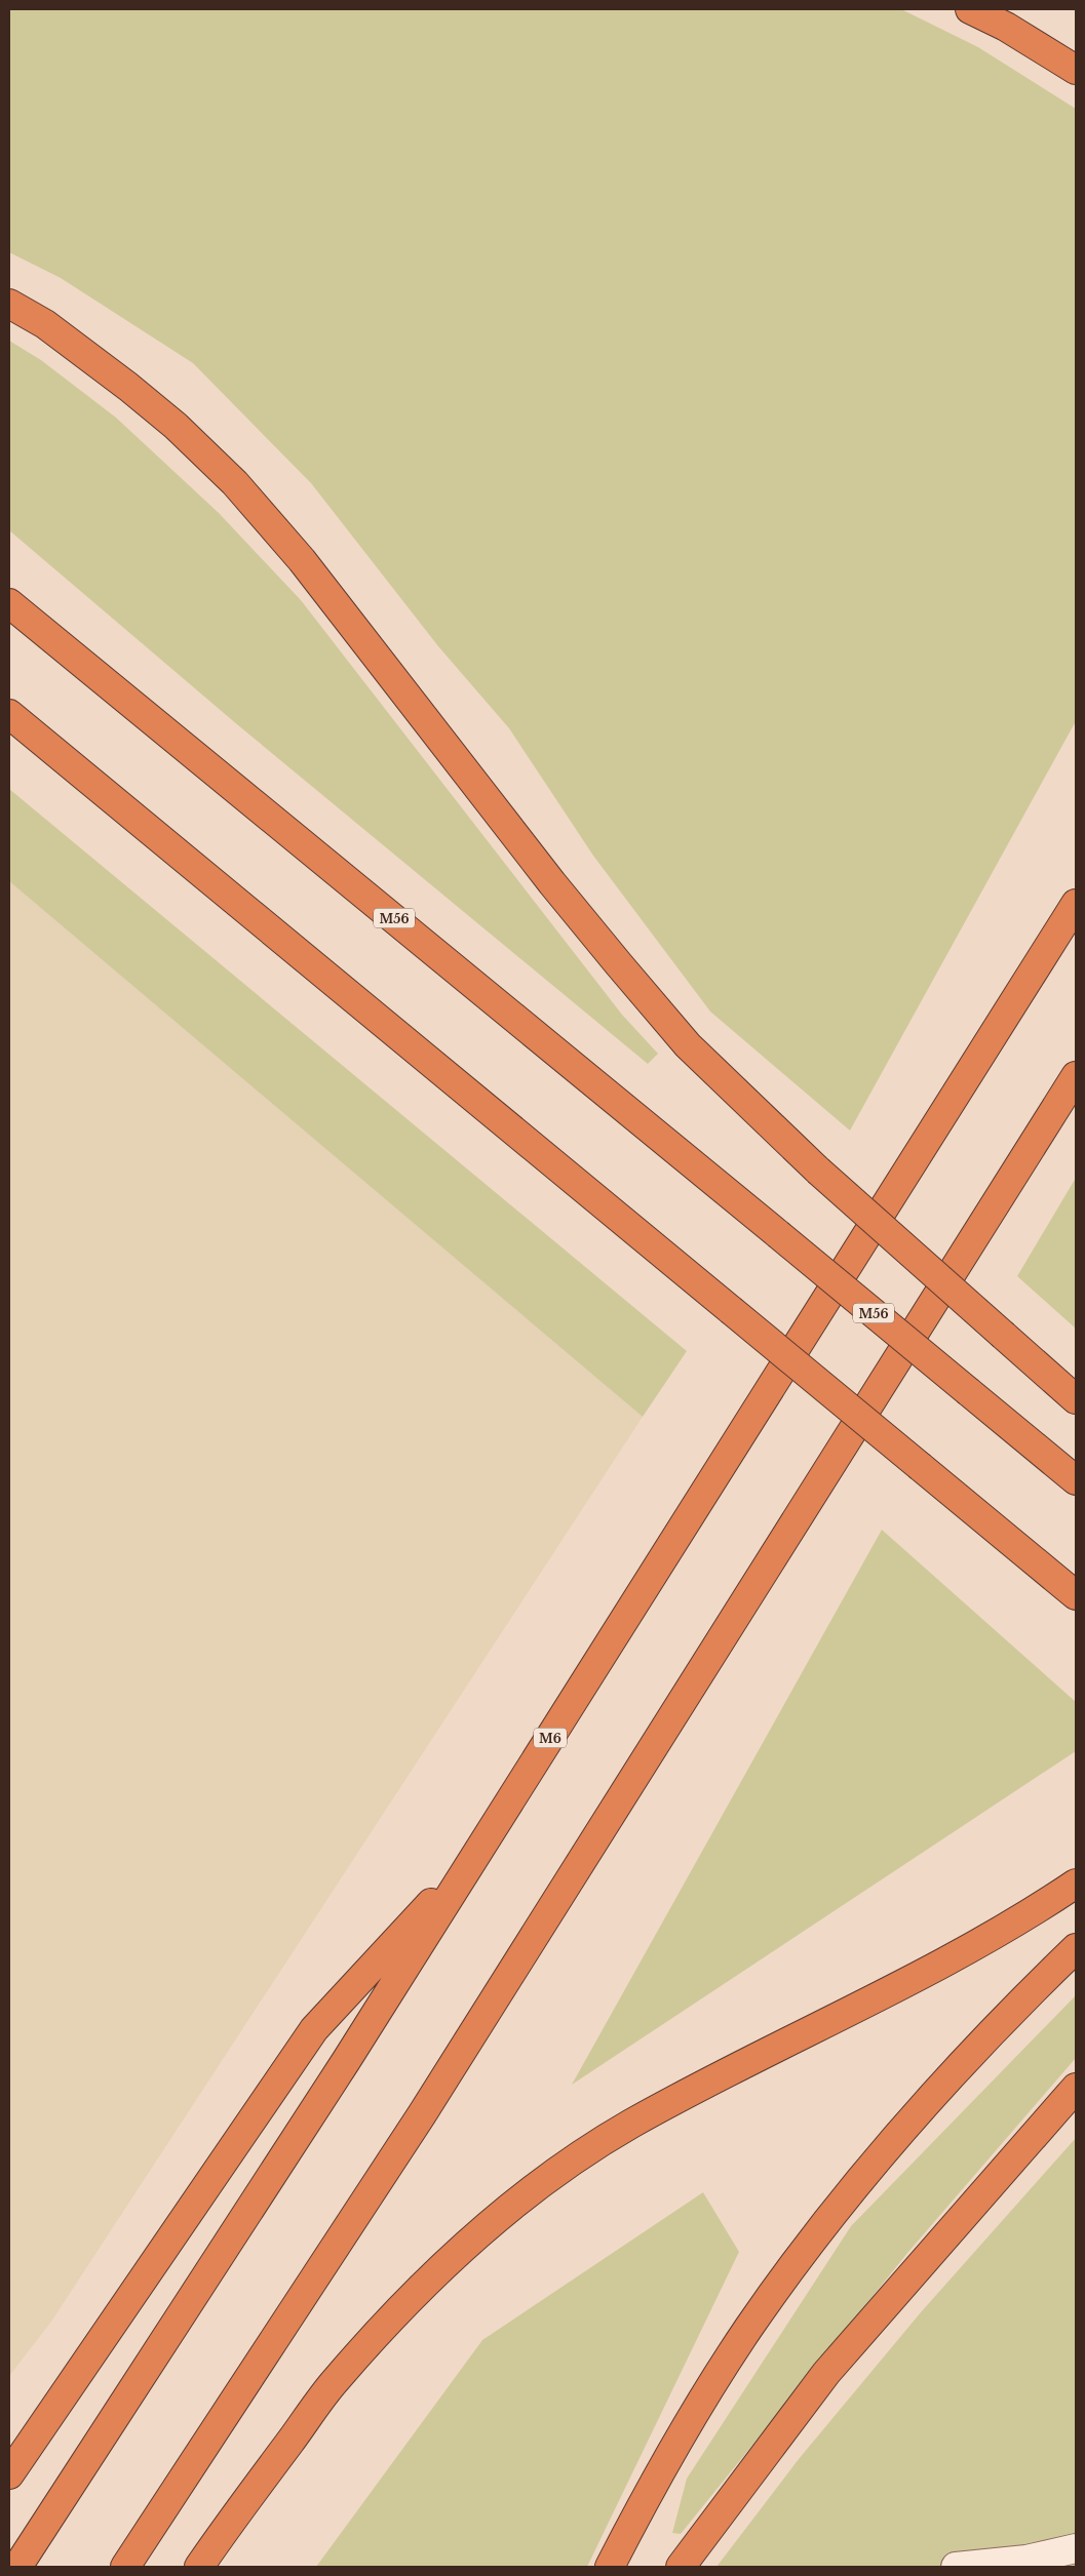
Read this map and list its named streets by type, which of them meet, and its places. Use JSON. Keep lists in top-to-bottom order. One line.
{"streets":{"highway":["M56","M6"]}}
